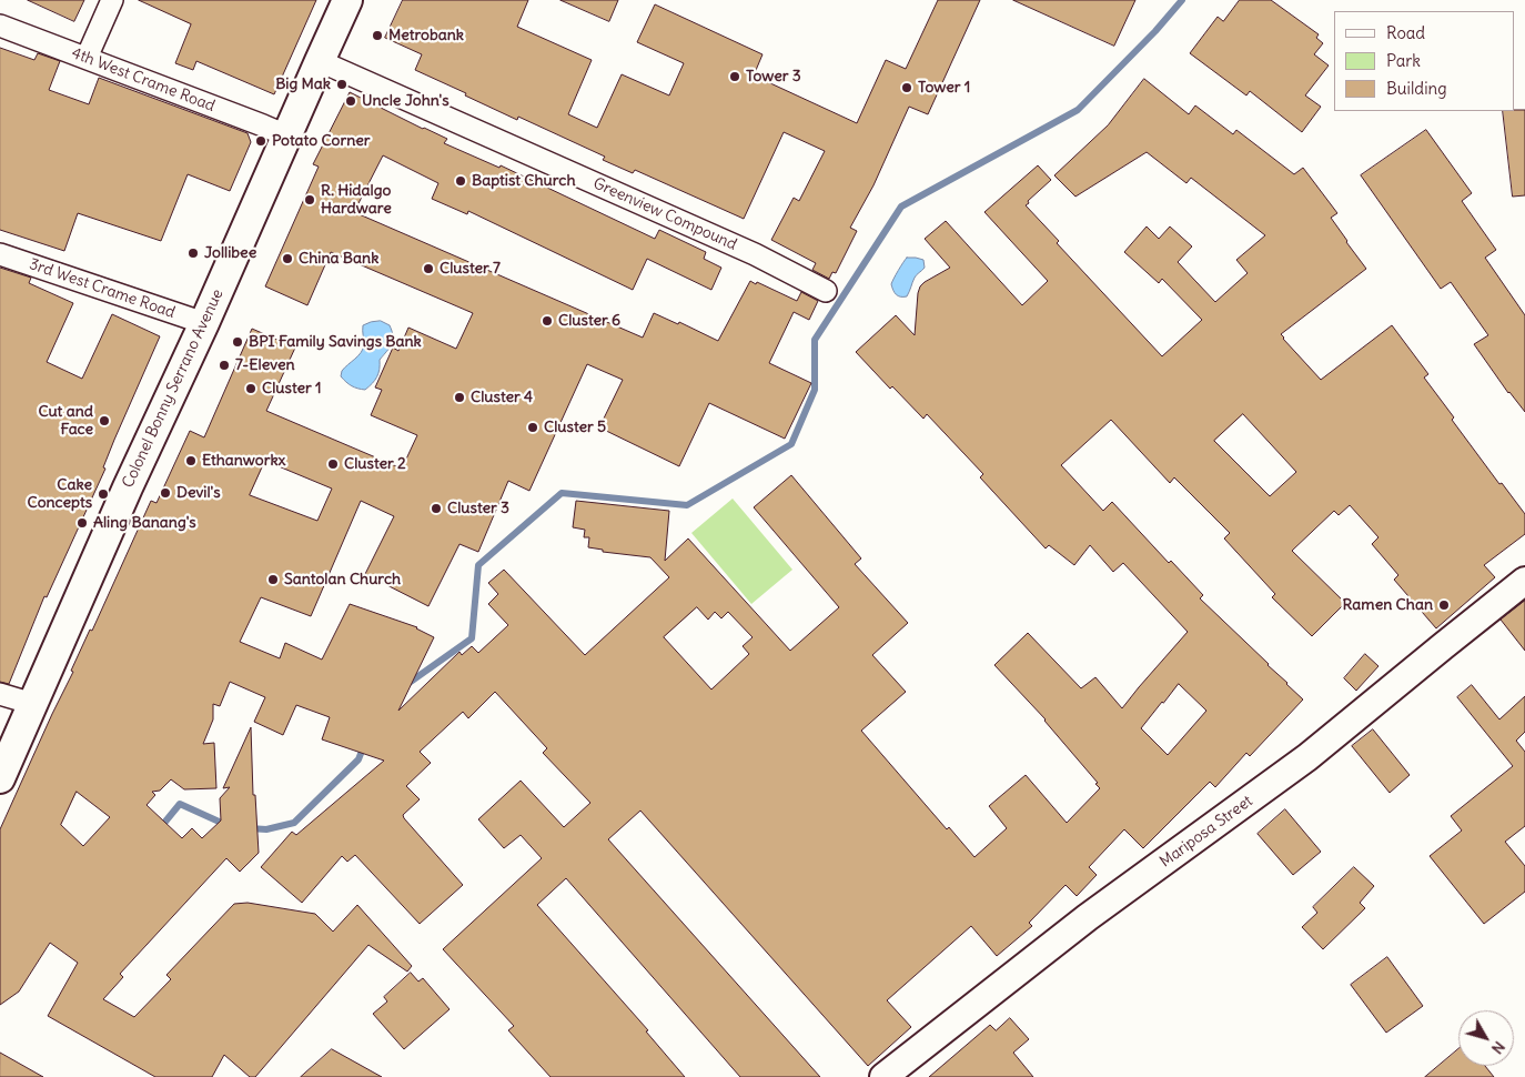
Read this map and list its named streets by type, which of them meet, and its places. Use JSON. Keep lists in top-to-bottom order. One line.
{"streets":{"main road":["Colonel Bonny Serrano Avenue"],"street":["4th West Crame Road","Greenview Compound","3rd West Crame Road","Mariposa Street"]},"crossings":[["4th West Crame Road","Colonel Bonny Serrano Avenue"],["Greenview Compound","Colonel Bonny Serrano Avenue"],["3rd West Crame Road","Colonel Bonny Serrano Avenue"]],"places":["Metrobank","Tower 3","Big Mak","Tower 1","Uncle John's","Potato Corner","Baptist Church","R. Hidalgo Hardware","Jollibee","China Bank","Cluster 7","Cluster 6","BPI Family Savings Bank","7-Eleven","Cluster 1","Cluster 4","Cut and Face","Cluster 5","Ethanworkx","Cluster 2","Devil's","Cake Concepts","Cluster 3","Aling Banang's","Santolan Church","Ramen Chan"],"legend":["Road","Park","Building"],"north":"bottom right"}
